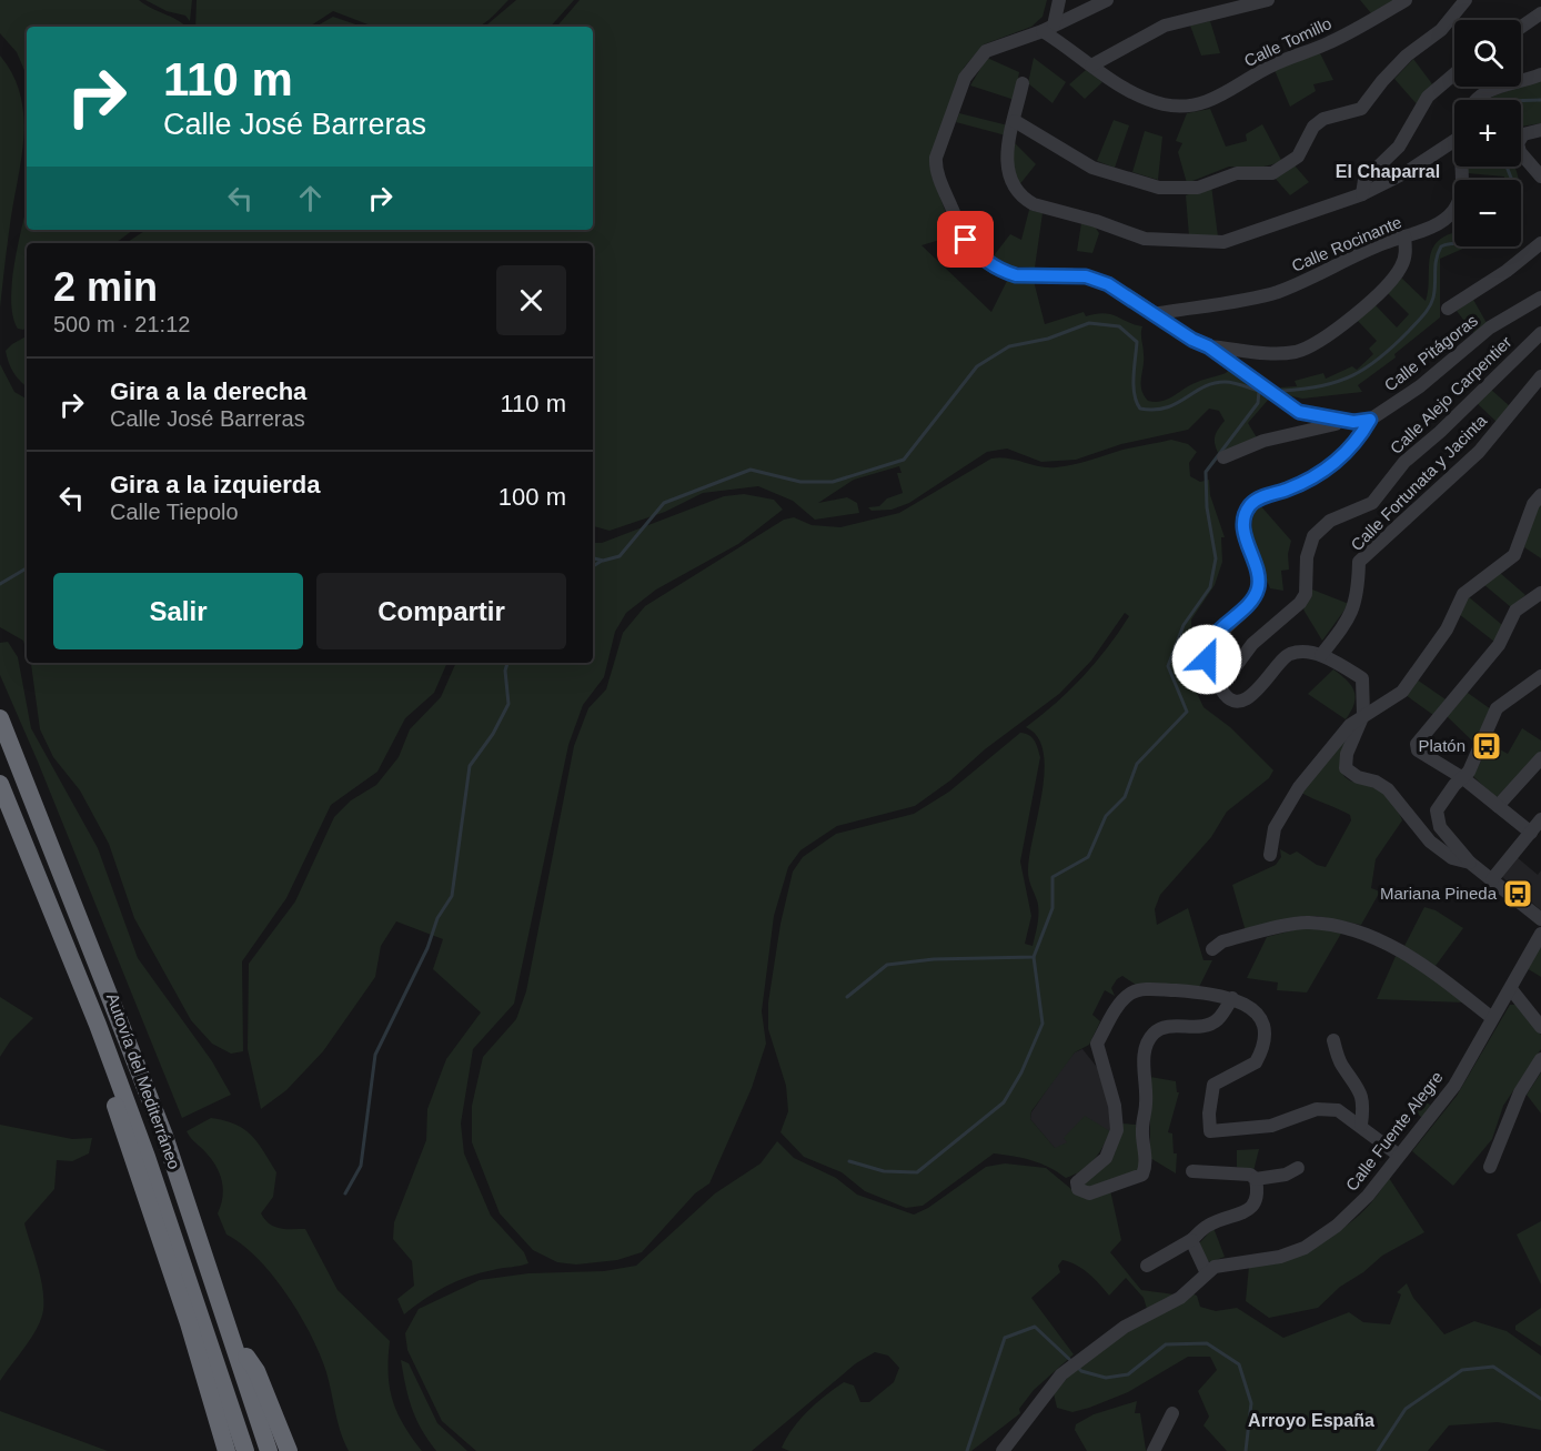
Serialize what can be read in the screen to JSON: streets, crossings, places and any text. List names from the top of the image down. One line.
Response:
{"streets":{"highway":["Autovía del Mediterráneo"],"street":["Calle Tomillo","Calle Rocinante","Calle Pitágoras","Calle Alejo Carpentier","Calle Fortunata y Jacinta","Calle Fuente Alegre"]},"districts":["El Chaparral","Arroyo España"],"places":{"bus stop":["Platón","Mariana Pineda"]},"page":{"map_buttons":["+","−"],"turn":["110 m","Calle José Barreras"],"heading":["2 min","500 m · 21:12"],"list":[{"name":"Gira a la derecha","note":"Calle José Barreras","value":"110 m"},{"name":"Gira a la izquierda","note":"Calle Tiepolo","value":"100 m"}],"buttons":["Salir","Compartir"]}}
